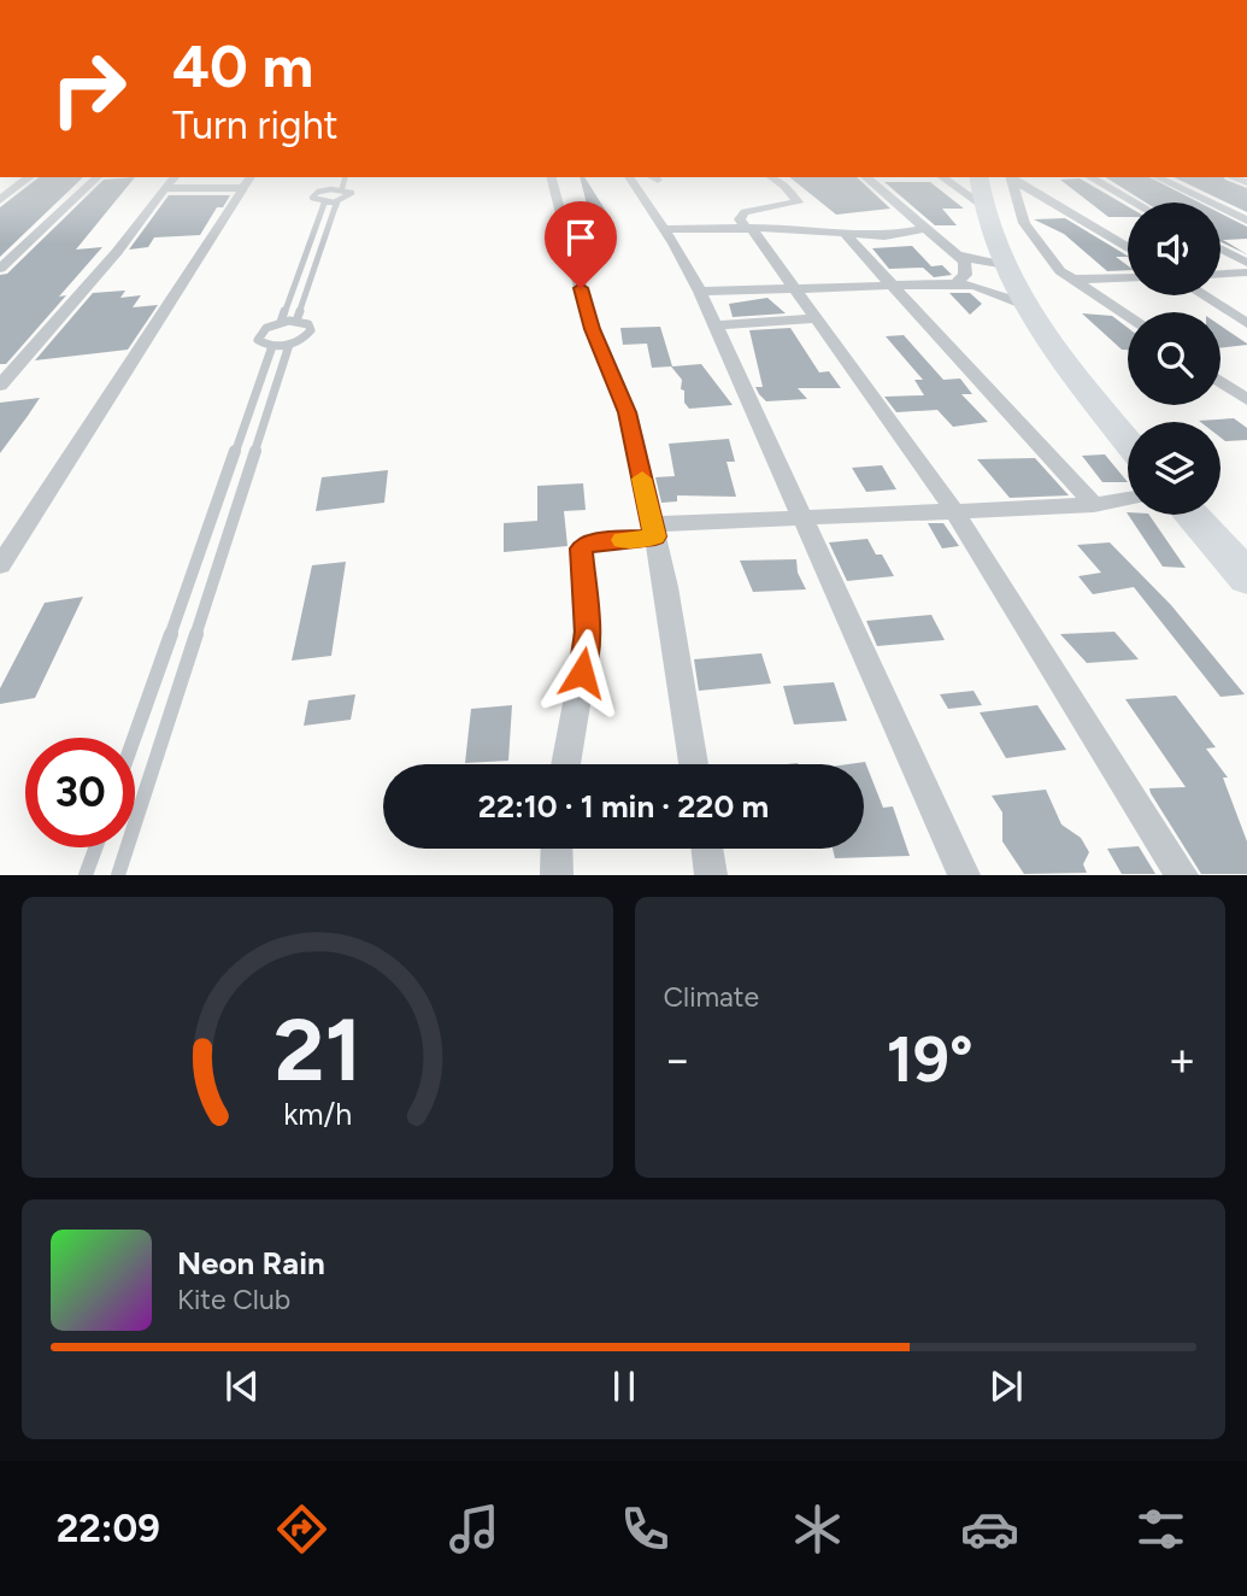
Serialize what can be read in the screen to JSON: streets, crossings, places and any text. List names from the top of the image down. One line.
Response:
{"page":{"turn":["40 m","Turn right"],"limit":"30","trip":"22:10 · 1 min · 220 m","tile":"Climate","heat":["−","19°","+"],"song":["Neon Rain","Kite Club"],"tabs":"22:09","gauge":["21","km/h"]}}
